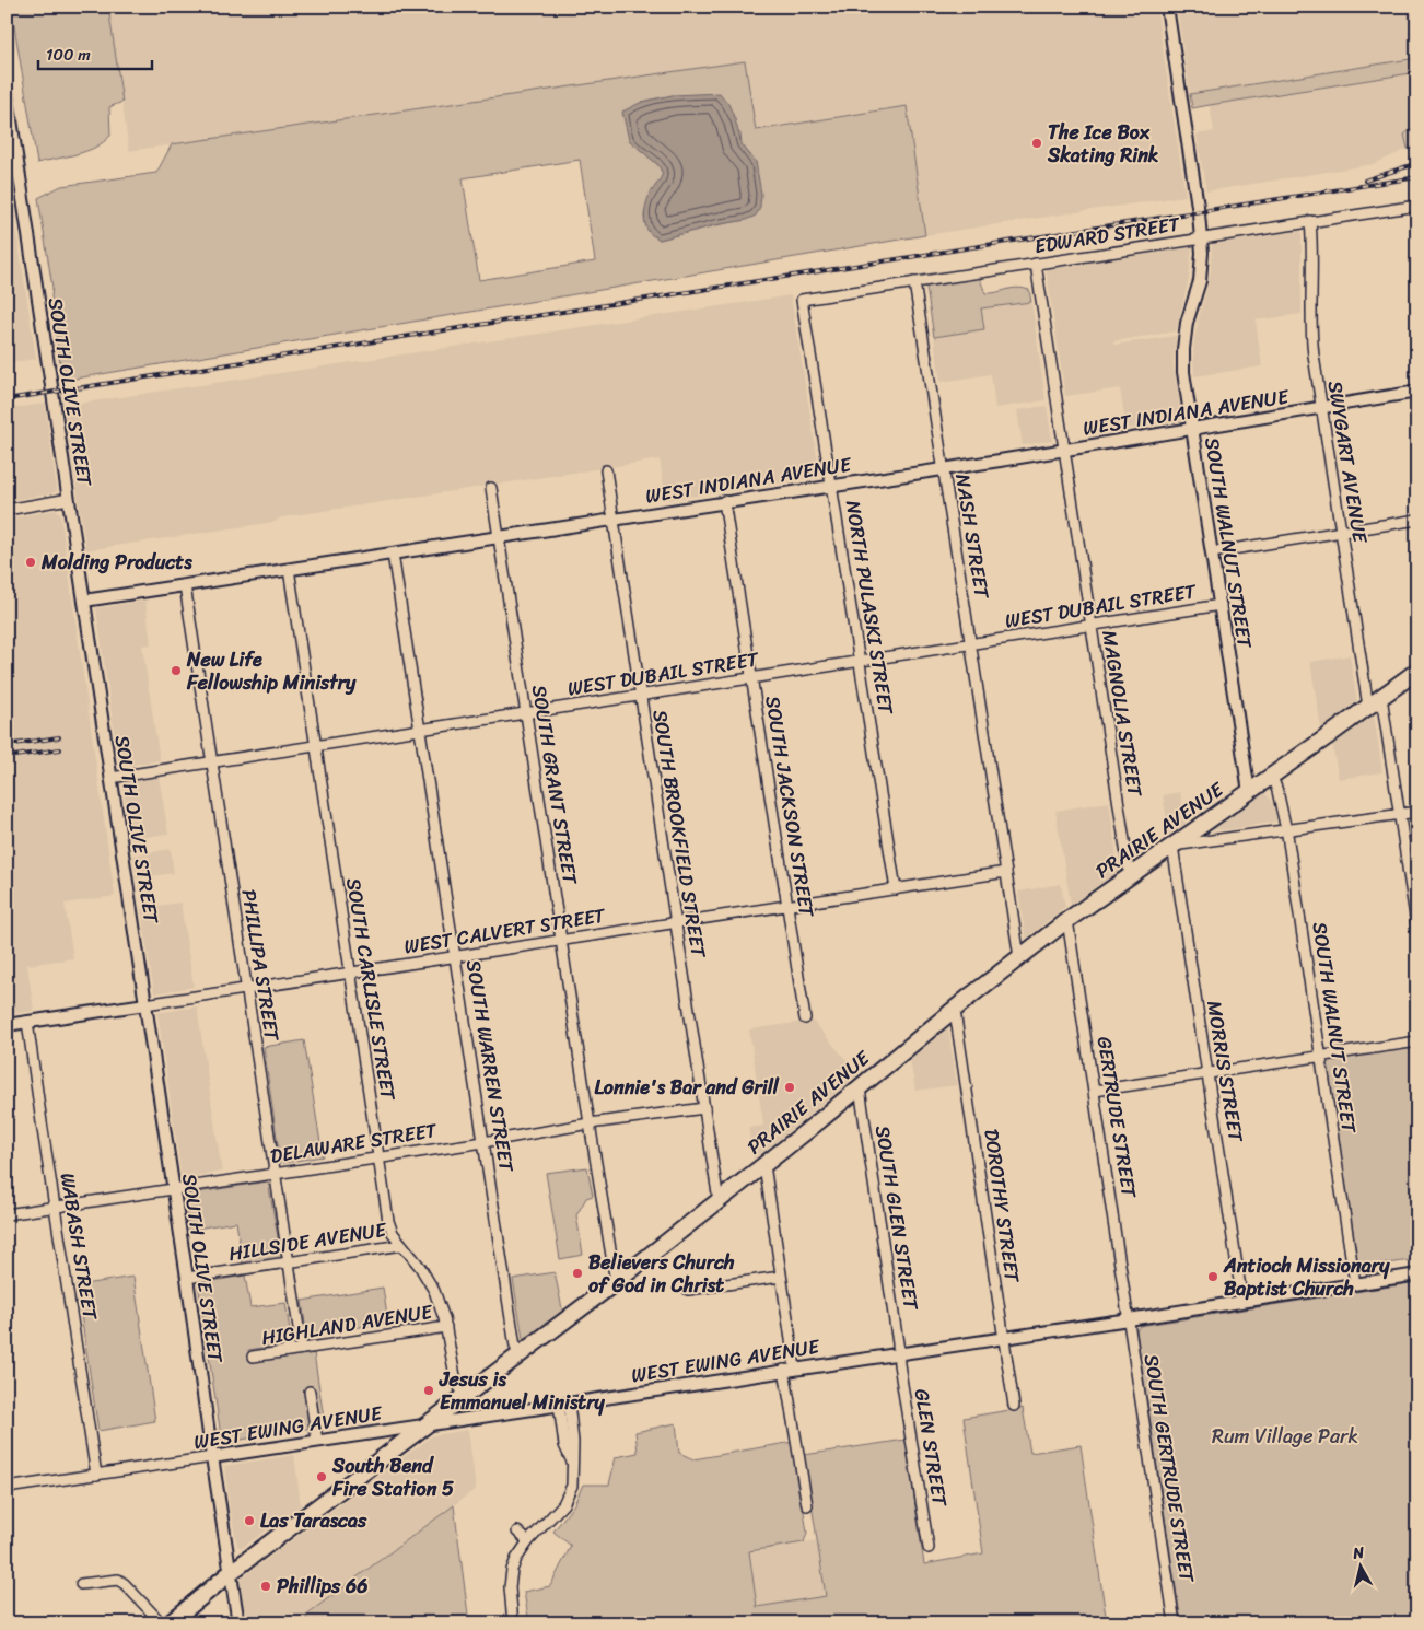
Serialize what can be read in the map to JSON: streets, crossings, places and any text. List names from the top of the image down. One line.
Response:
{"streets":{"main road":["PRAIRIE AVENUE"],"street":["EDWARD STREET","SOUTH OLIVE STREET","WEST INDIANA AVENUE","SWYGART AVENUE","NASH STREET","SOUTH WALNUT STREET","WEST DUBAIL STREET","NORTH PULASKI STREET","MAGNOLIA STREET","SOUTH GRANT STREET","SOUTH JACKSON STREET","SOUTH BROOKFIELD STREET","WEST CALVERT STREET","PHILLIPA STREET","SOUTH CARLISLE STREET","SOUTH WARREN STREET","MORRIS STREET","GERTRUDE STREET","DELAWARE STREET","DOROTHY STREET","SOUTH GLEN STREET","HILLSIDE AVENUE","WABASH STREET","HIGHLAND AVENUE","WEST EWING AVENUE","GLEN STREET","SOUTH GERTRUDE STREET"]},"crossings":[["EDWARD STREET","SWYGART AVENUE"],["EDWARD STREET","NASH STREET"],["EDWARD STREET","SOUTH WALNUT STREET"],["EDWARD STREET","NORTH PULASKI STREET"],["EDWARD STREET","MAGNOLIA STREET"],["SOUTH OLIVE STREET","WEST INDIANA AVENUE"],["SOUTH OLIVE STREET","WEST DUBAIL STREET"],["SOUTH OLIVE STREET","PRAIRIE AVENUE"],["SOUTH OLIVE STREET","WEST CALVERT STREET"],["SOUTH OLIVE STREET","DELAWARE STREET"],["SOUTH OLIVE STREET","HILLSIDE AVENUE"],["SOUTH OLIVE STREET","WEST EWING AVENUE"],["WEST INDIANA AVENUE","SWYGART AVENUE"],["WEST INDIANA AVENUE","NASH STREET"],["WEST INDIANA AVENUE","SOUTH WALNUT STREET"],["WEST INDIANA AVENUE","NORTH PULASKI STREET"],["WEST INDIANA AVENUE","MAGNOLIA STREET"],["WEST INDIANA AVENUE","SOUTH GRANT STREET"],["WEST INDIANA AVENUE","SOUTH JACKSON STREET"],["WEST INDIANA AVENUE","SOUTH BROOKFIELD STREET"],["WEST INDIANA AVENUE","PHILLIPA STREET"],["WEST INDIANA AVENUE","SOUTH CARLISLE STREET"],["WEST INDIANA AVENUE","SOUTH WARREN STREET"],["SWYGART AVENUE","PRAIRIE AVENUE"],["NASH STREET","WEST DUBAIL STREET"],["NASH STREET","PRAIRIE AVENUE"],["NASH STREET","WEST CALVERT STREET"],["SOUTH WALNUT STREET","WEST DUBAIL STREET"],["SOUTH WALNUT STREET","PRAIRIE AVENUE"],["SOUTH WALNUT STREET","WEST EWING AVENUE"],["WEST DUBAIL STREET","NORTH PULASKI STREET"],["WEST DUBAIL STREET","MAGNOLIA STREET"],["WEST DUBAIL STREET","SOUTH GRANT STREET"],["WEST DUBAIL STREET","SOUTH JACKSON STREET"],["WEST DUBAIL STREET","SOUTH BROOKFIELD STREET"],["WEST DUBAIL STREET","PHILLIPA STREET"],["WEST DUBAIL STREET","SOUTH CARLISLE STREET"],["WEST DUBAIL STREET","SOUTH WARREN STREET"],["NORTH PULASKI STREET","WEST CALVERT STREET"],["MAGNOLIA STREET","PRAIRIE AVENUE"],["SOUTH GRANT STREET","PRAIRIE AVENUE"],["SOUTH GRANT STREET","WEST CALVERT STREET"],["SOUTH GRANT STREET","DELAWARE STREET"],["SOUTH JACKSON STREET","WEST CALVERT STREET"],["PRAIRIE AVENUE","SOUTH BROOKFIELD STREET"],["PRAIRIE AVENUE","SOUTH CARLISLE STREET"],["PRAIRIE AVENUE","SOUTH WARREN STREET"],["PRAIRIE AVENUE","MORRIS STREET"],["PRAIRIE AVENUE","GERTRUDE STREET"],["PRAIRIE AVENUE","DOROTHY STREET"],["PRAIRIE AVENUE","SOUTH GLEN STREET"],["PRAIRIE AVENUE","WEST EWING AVENUE"],["SOUTH BROOKFIELD STREET","WEST CALVERT STREET"],["SOUTH BROOKFIELD STREET","DELAWARE STREET"],["WEST CALVERT STREET","PHILLIPA STREET"],["WEST CALVERT STREET","SOUTH CARLISLE STREET"],["WEST CALVERT STREET","SOUTH WARREN STREET"],["WEST CALVERT STREET","WABASH STREET"],["PHILLIPA STREET","DELAWARE STREET"],["PHILLIPA STREET","HILLSIDE AVENUE"],["PHILLIPA STREET","HIGHLAND AVENUE"],["SOUTH CARLISLE STREET","DELAWARE STREET"],["SOUTH CARLISLE STREET","HILLSIDE AVENUE"],["SOUTH CARLISLE STREET","HIGHLAND AVENUE"],["SOUTH WARREN STREET","DELAWARE STREET"],["MORRIS STREET","WEST EWING AVENUE"],["GERTRUDE STREET","WEST EWING AVENUE"],["GERTRUDE STREET","SOUTH GERTRUDE STREET"],["DELAWARE STREET","WABASH STREET"],["DOROTHY STREET","WEST EWING AVENUE"],["SOUTH GLEN STREET","WEST EWING AVENUE"],["SOUTH GLEN STREET","GLEN STREET"],["WABASH STREET","WEST EWING AVENUE"],["WEST EWING AVENUE","GLEN STREET"],["WEST EWING AVENUE","SOUTH GERTRUDE STREET"]],"parks":["Rum Village Park"],"places":["The Ice Box Skating Rink","Molding Products","New Life Fellowship Ministry","Lonnie's Bar and Grill","Believers Church of God in Christ","Antioch Missionary Baptist Church","Jesus is Emmanuel Ministry","South Bend Fire Station 5","Las Tarascas","Phillips 66"],"scale_bar":"100 m","north":"top"}
